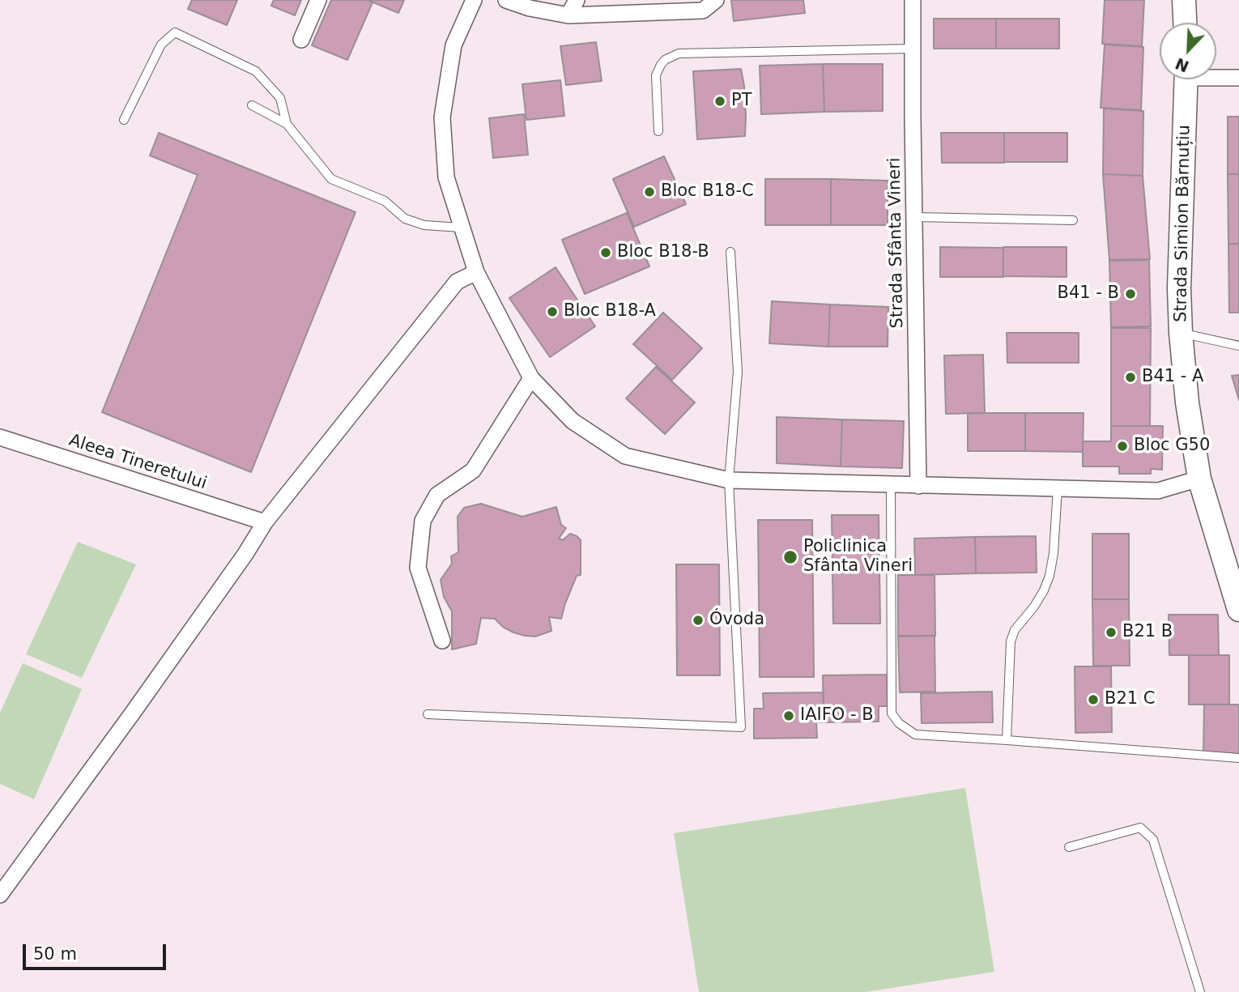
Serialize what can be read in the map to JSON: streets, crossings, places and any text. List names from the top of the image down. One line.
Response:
{"streets":{"street":["Strada Simion Bărnuțiu","Strada Sfânta Vineri","Aleea Tineretului"]},"places":["PT","Bloc B18-C","Bloc B18-B","B41 - B","Bloc B18-A","B41 - A","Bloc G50","Policlinica Sfânta Vineri","Óvoda","B21 B","B21 C","IAIFO - B"],"scale_bar":"50 m","north":"bottom left"}
